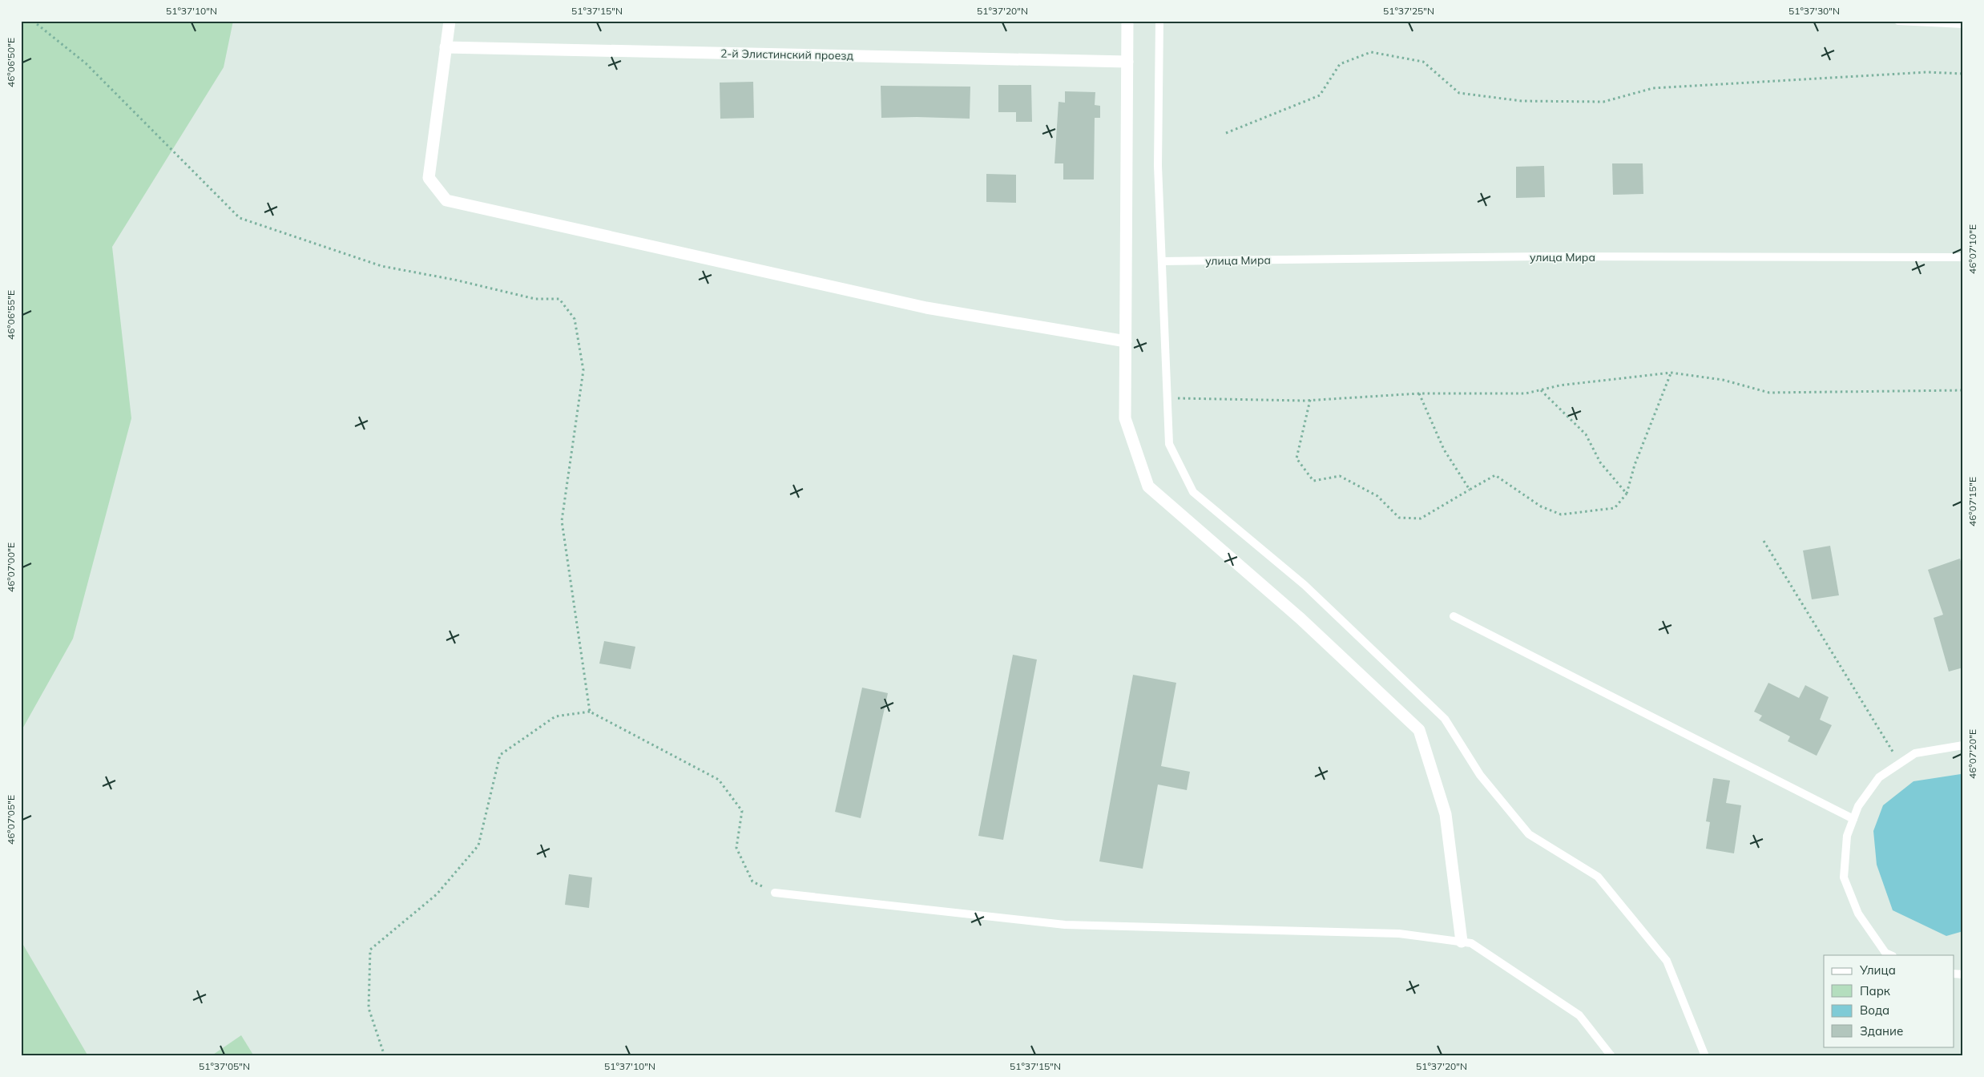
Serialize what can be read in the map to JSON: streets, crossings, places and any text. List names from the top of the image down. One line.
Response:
{"streets":{"street":["2-й Элистинский проезд"],"lane":["улица Мира"]},"legend":["Улица","Парк","Вода","Здание"],"coordinates":["51°37'10\"N","51°37'15\"N","51°37'20\"N","51°37'25\"N","51°37'30\"N","46°06'50\"E","46°07'10\"E","46°06'55\"E","46°07'15\"E","46°07'00\"E","46°07'20\"E","46°07'05\"E","51°37'05\"N"]}
